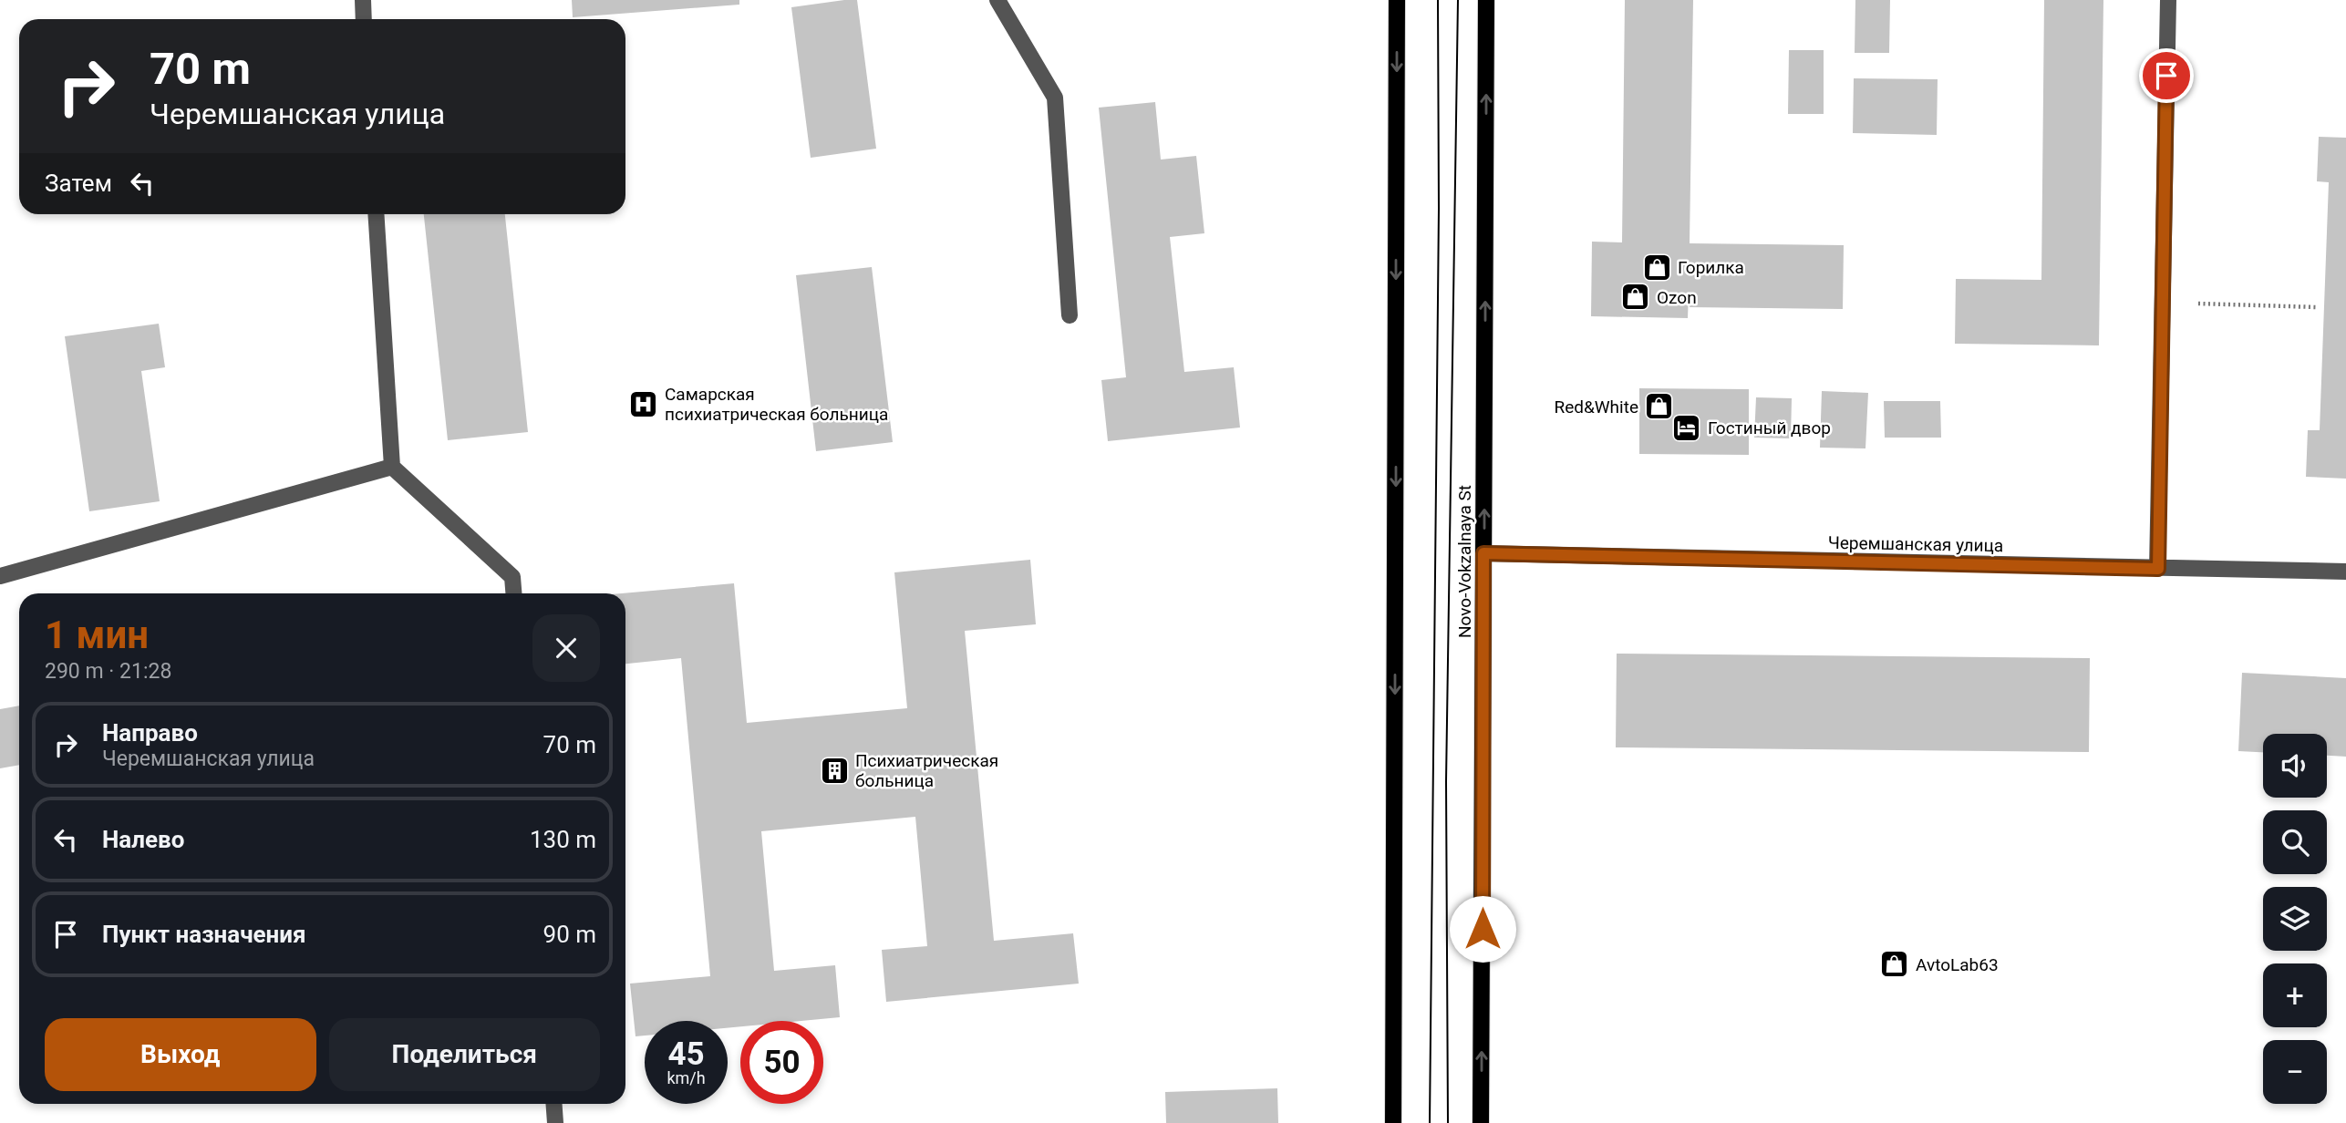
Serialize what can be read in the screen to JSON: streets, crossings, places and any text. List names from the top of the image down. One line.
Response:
{"streets":{"main road":["Novo-Vokzalnaya St"],"street":["Черемшанская улица"]},"crossings":[["Черемшанская улица","Novo-Vokzalnaya St"]],"places":{"shop":["Горилка","Ozon","Red&White","AvtoLab63"],"hospital":["Самарская психиатрическая больница"],"hotel":["Гостиный двор"],"building":["Психиатрическая больница"]},"page":{"turn":["70 m","Черемшанская улица"],"then":"Затем","heading":["1 мин","290 m · 21:28"],"list":[{"name":"Направо","note":"Черемшанская улица","value":"70 m"},{"name":"Налево","value":"130 m"},{"name":"Пункт назначения","value":"90 m"}],"map_buttons":["+","−"],"buttons":["Выход","Поделиться"],"speed":"45 km/h","limit":"50"}}
